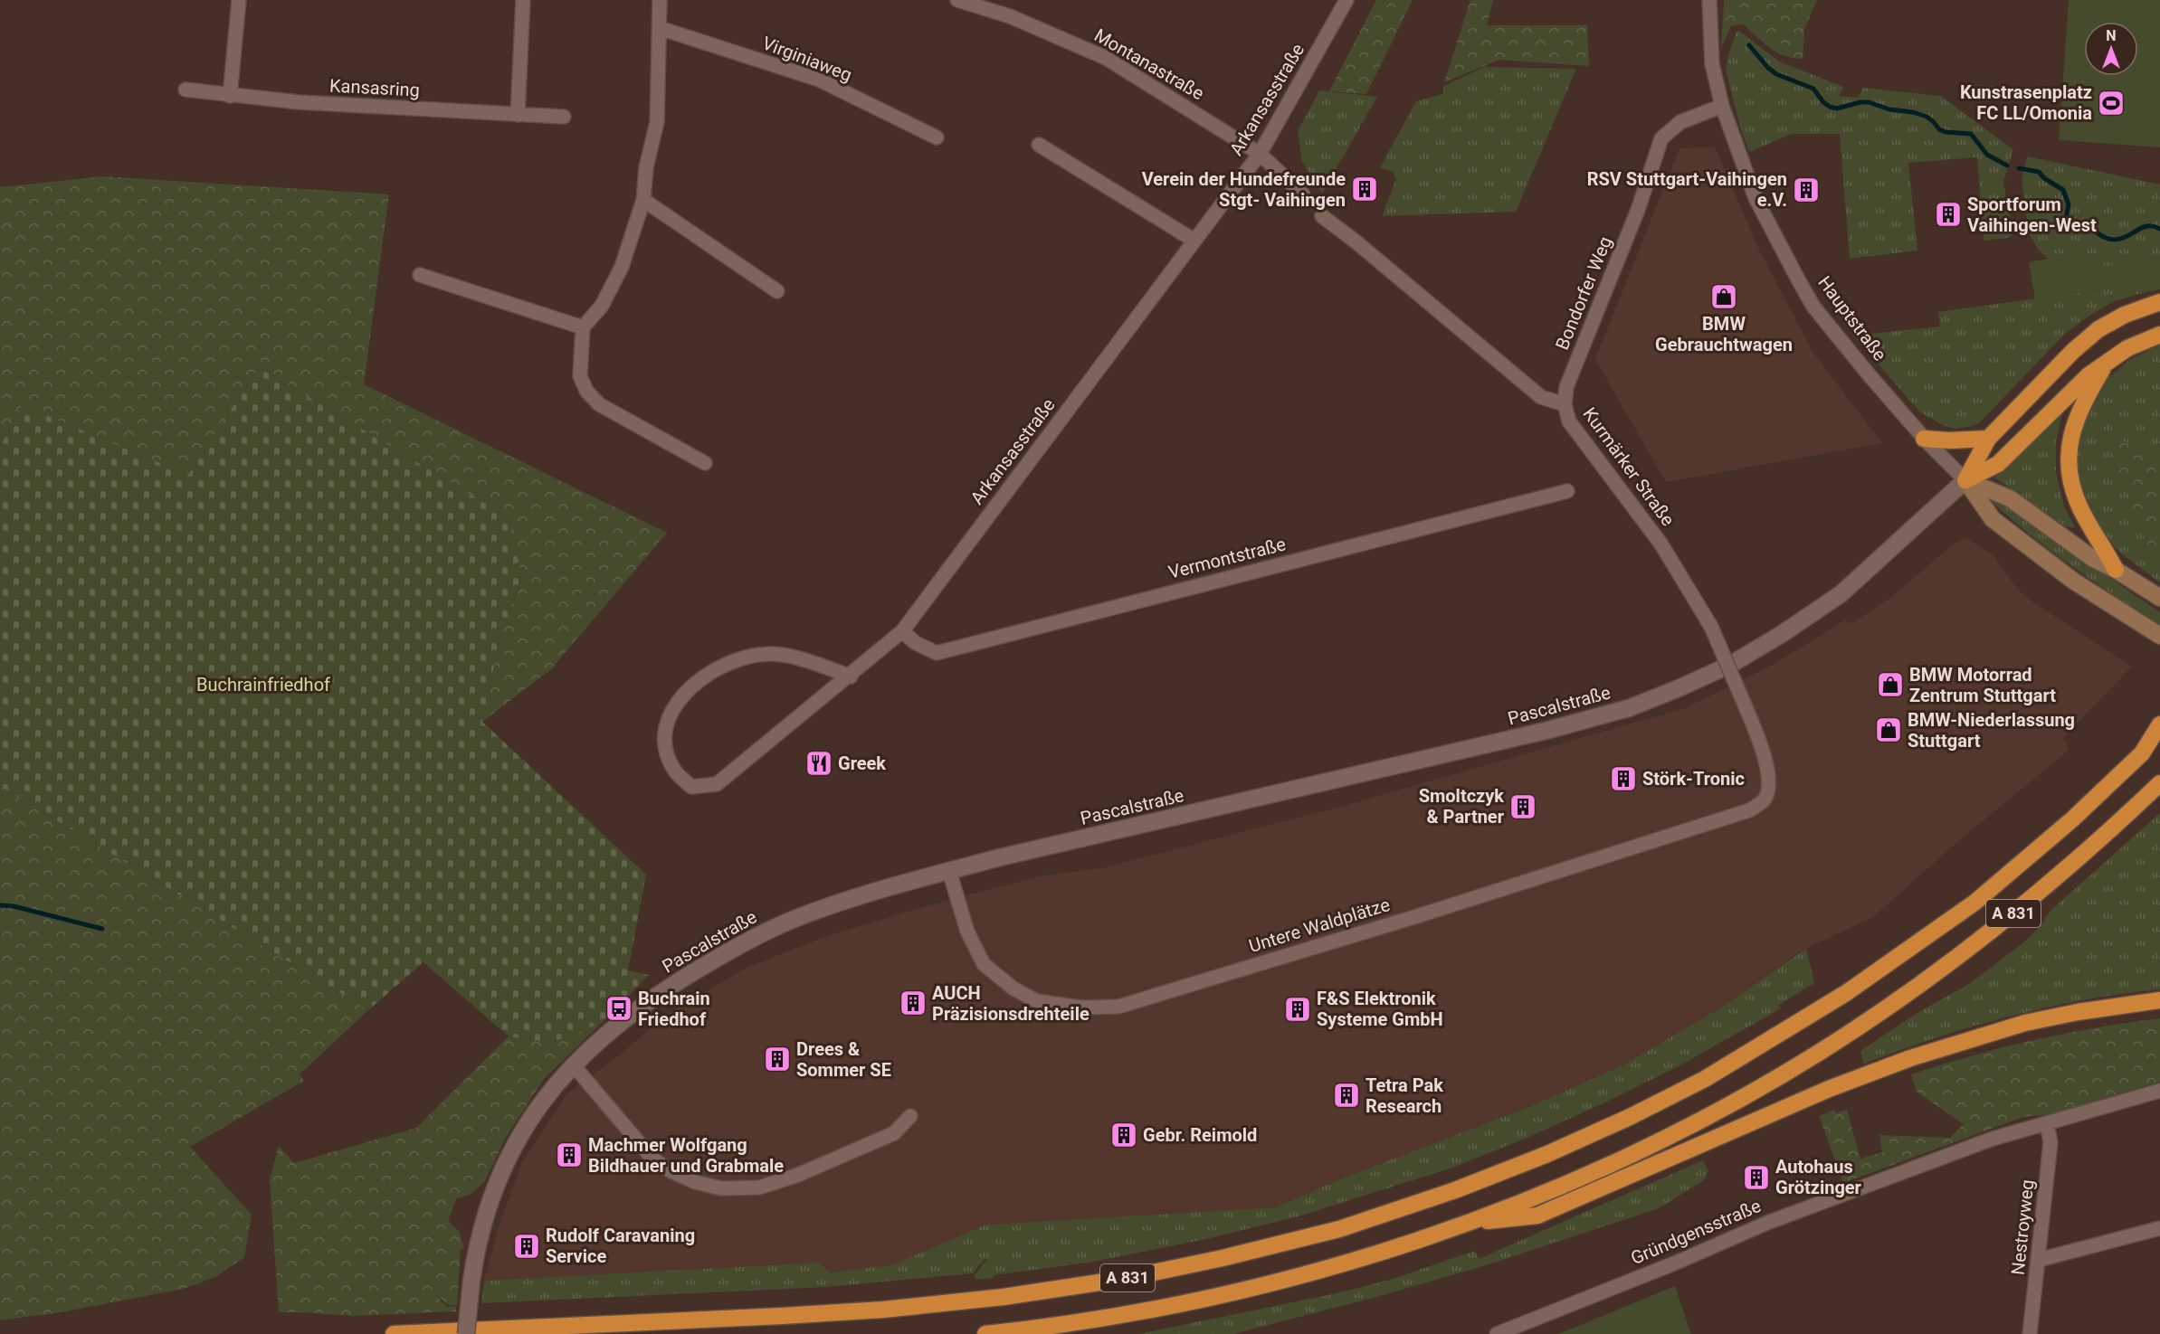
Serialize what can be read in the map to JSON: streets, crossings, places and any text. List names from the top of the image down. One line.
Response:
{"streets":{"highway":["A 831"],"main road":["Hauptstraße"],"street":["Virginiaweg","Montanastraße","Kansasring","Arkansasstraße","Bondorfer Weg","Kurmärker Straße","Vermontstraße","Pascalstraße","Untere Waldplätze","Nestroyweg","Gründgensstraße"]},"crossings":[["Montanastraße","Arkansasstraße"],["Arkansasstraße","Vermontstraße"],["Bondorfer Weg","Hauptstraße"],["Bondorfer Weg","Kurmärker Straße"],["Hauptstraße","Pascalstraße"],["Kurmärker Straße","Untere Waldplätze"],["Pascalstraße","Untere Waldplätze"],["Nestroyweg","Gründgensstraße"]],"parks":["Buchrainfriedhof"],"places":{"sports":["Kunstrasenplatz FC LL/Omonia"],"building":["Verein der Hundefreunde Stgt- Vaihingen","RSV Stuttgart-Vaihingen e.V.","Sportforum Vaihingen-West","Störk-Tronic","Smoltczyk & Partner","AUCH Präzisionsdrehteile","F&S Elektronik Systeme GmbH","Drees & Sommer SE","Tetra Pak Research","Gebr. Reimold","Machmer Wolfgang Bildhauer und Grabmale","Autohaus Grötzinger","Rudolf Caravaning Service"],"shop":["BMW Gebrauchtwagen","BMW Motorrad Zentrum Stuttgart","BMW-Niederlassung Stuttgart"],"restaurant":["Greek"],"bus stop":["Buchrain Friedhof"]},"north":"top"}
